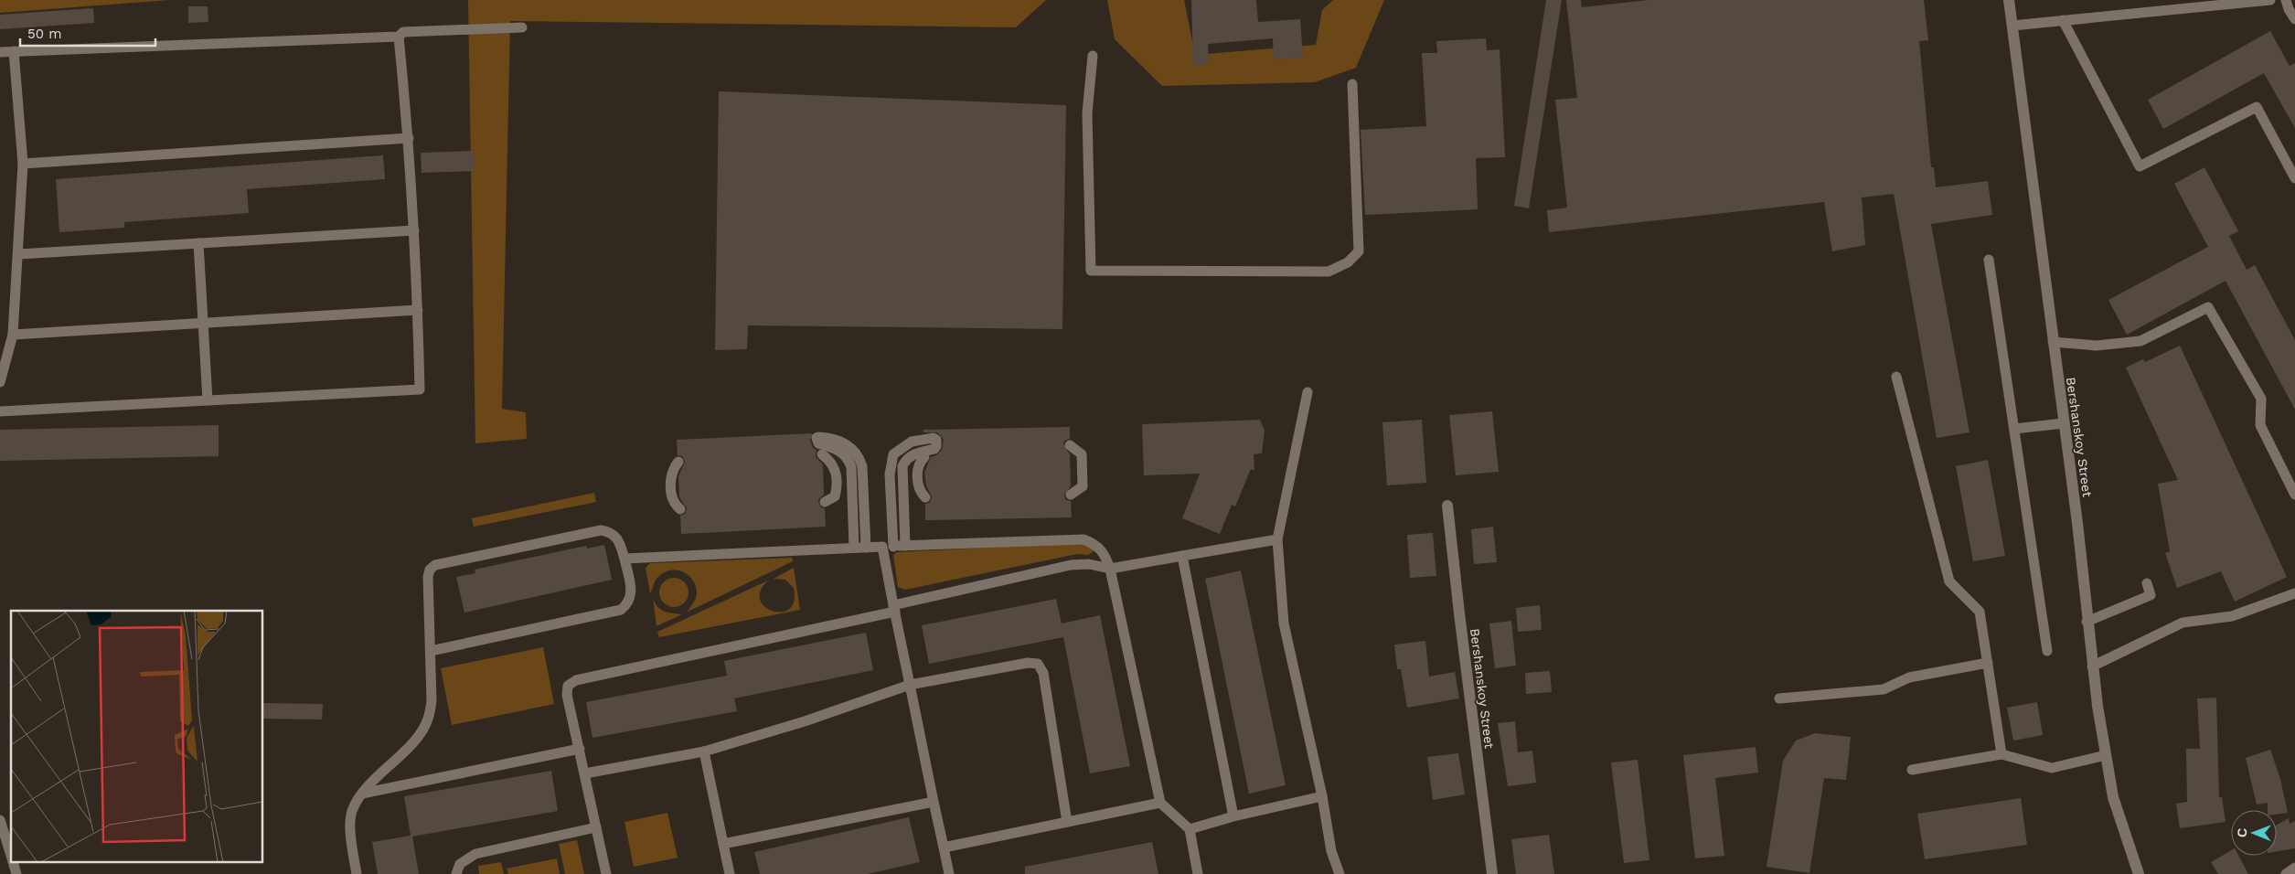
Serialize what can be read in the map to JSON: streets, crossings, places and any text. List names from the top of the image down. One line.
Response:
{"streets":{"street":["Bershanskoy Street"]},"scale_bar":"50 m","north":"left"}
